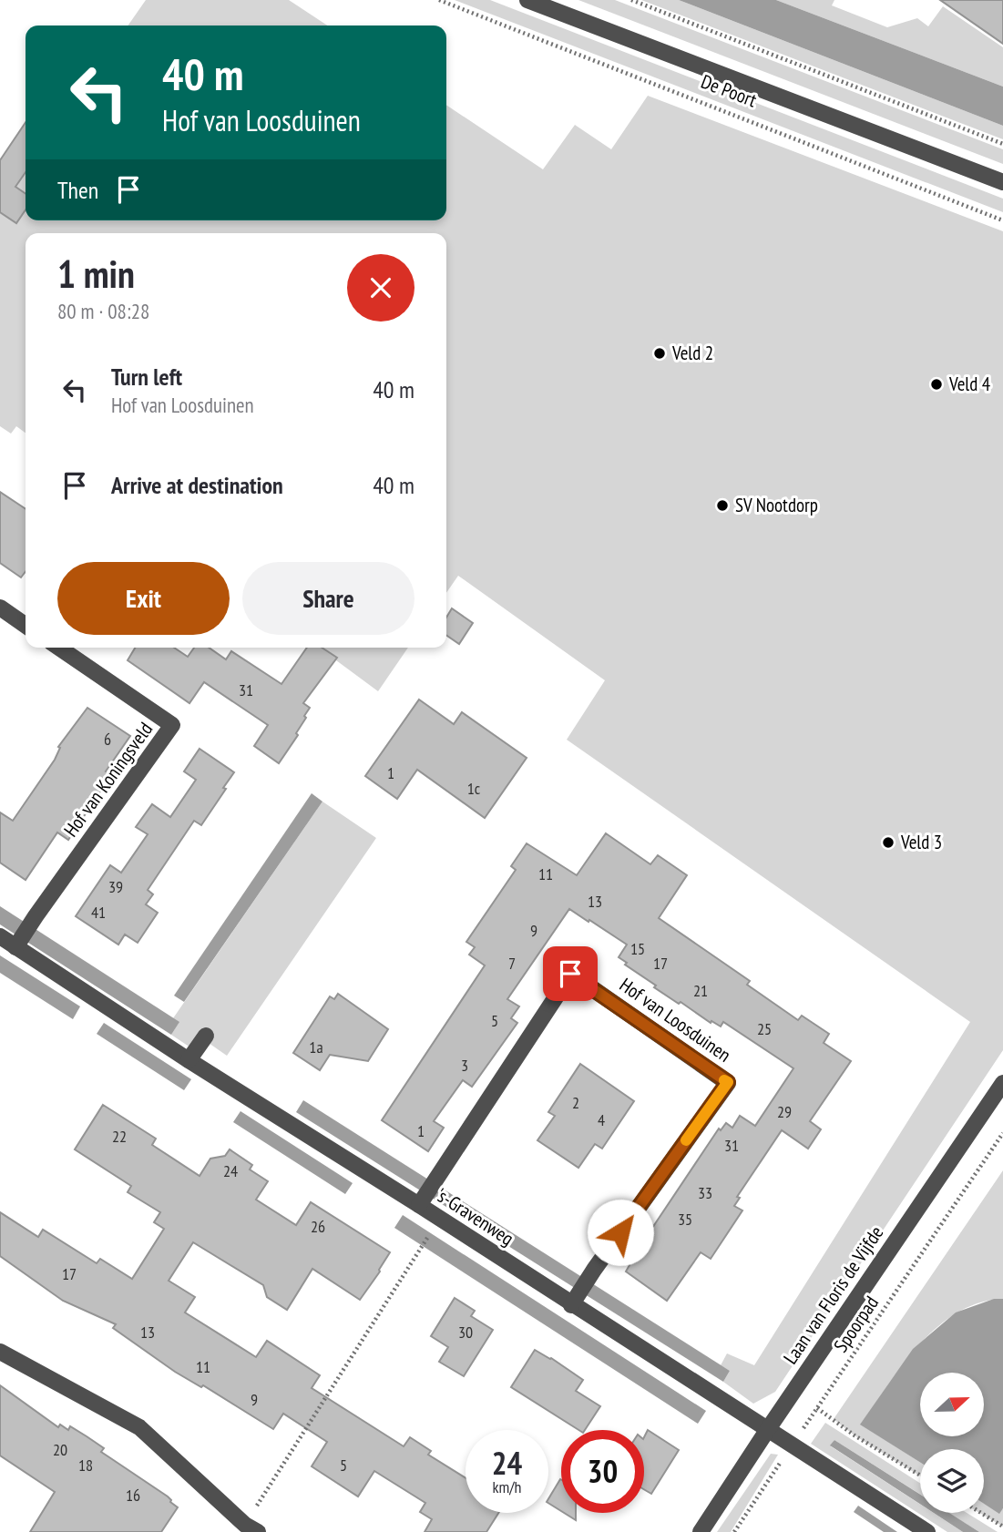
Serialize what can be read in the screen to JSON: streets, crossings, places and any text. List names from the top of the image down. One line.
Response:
{"streets":{"street":["De Poort","Hof van Koningsveld","Hof van Loosduinen","'s-Gravenweg","Laan van Floris de Vijfde"],"path":["Spoorpad"]},"crossings":[["Hof van Koningsveld","'s-Gravenweg"],["Hof van Loosduinen","'s-Gravenweg"],["'s-Gravenweg","Laan van Floris de Vijfde"],["'s-Gravenweg","Spoorpad"]],"places":["Veld 2","Veld 4","SV Nootdorp","Veld 3"],"house_numbers":["31","6","1","1c","11","39","13","41","9","15","7","17","21","5","25","1a","3","2","29","4","1","22","31","24","33","35","26","17","13","30","11","9","20","18","5","16"],"north":"right","page":{"turn":["40 m","Hof van Loosduinen"],"then":"Then","heading":["1 min","80 m · 08:28"],"list":[{"name":"Turn left","note":"Hof van Loosduinen","value":"40 m"},{"name":"Arrive at destination","value":"40 m"}],"buttons":["Exit","Share"],"speed":"24 km/h","limit":"30"}}
